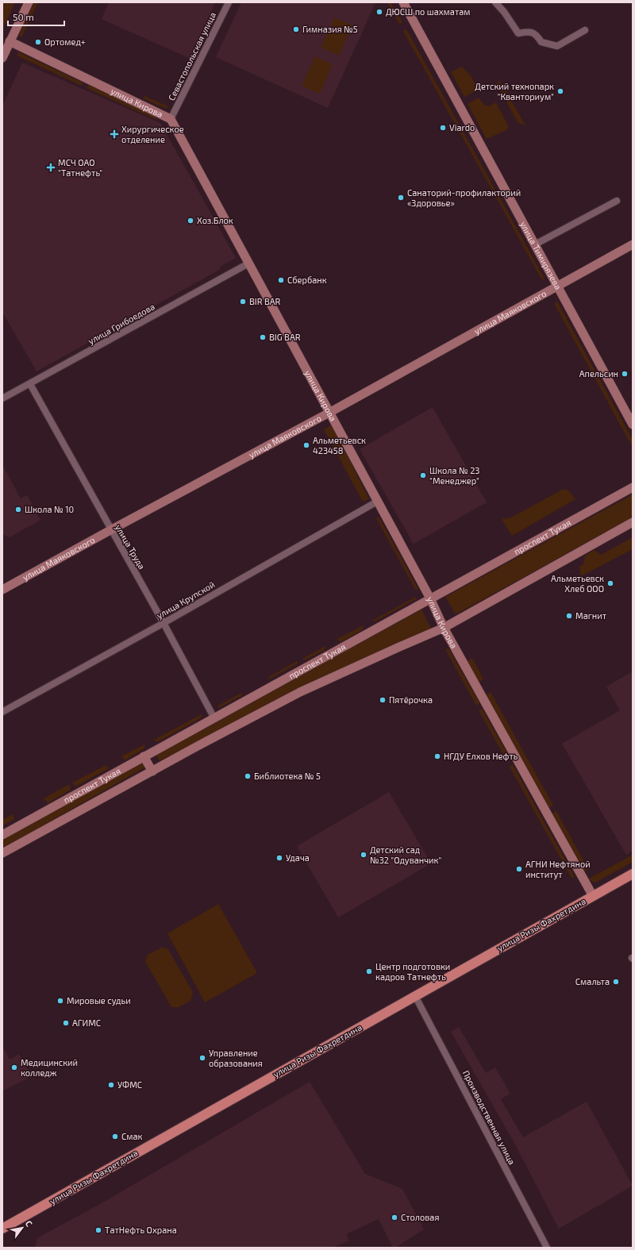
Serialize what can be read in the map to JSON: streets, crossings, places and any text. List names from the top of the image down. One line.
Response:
{"streets":{"main road":["улица Ризы Фахретдина"],"street":["Севастопольская улица","улица Кирова","улица Тимирязева","улица Маяковского","улица Грибоедова","проспект Тукая","улица Труда","улица Крупской","Производственная улица"]},"crossings":[["Севастопольская улица","улица Кирова"],["улица Кирова","улица Маяковского"],["улица Кирова","улица Грибоедова"],["улица Кирова","проспект Тукая"],["улица Кирова","улица Крупской"],["улица Кирова","улица Ризы Фахретдина"],["улица Тимирязева","улица Маяковского"],["улица Маяковского","улица Труда"],["улица Грибоедова","улица Труда"],["проспект Тукая","улица Труда"],["улица Труда","улица Крупской"],["улица Ризы Фахретдина","Производственная улица"]],"places":{"other":["ДЮСШ по шахматам","Гимназия №5","Ортомед+","Детский технопарк \"Кванториум\"","Viardo","Санаторий-профилакторий «Здоровье»","Хоз.Блок","Сбербанк","BIR BAR","BIG BAR","Апельсин","Альметьевск 423458","Школа № 23 \"Менеджер\"","Школа № 10","Альметьевск Хлеб ООО","Магнит","Пятёрочка","НГДУ Елхов Нефть","Библиотека № 5","Детский сад №32 \"Одуванчик\"","Удача","АГНИ Нефтяной институт","Центр подготовки кадров Татнефть","Смальта","Мировые судьи","АГИМС","Управление образования","Медицинский колледж","УФМС","Смак","Столовая","ТатНефть Охрана"],"health":["Хирургическое отделение","МСЧ ОАО \"Татнефть\""]},"scale_bar":"50 m","north":"top right"}
